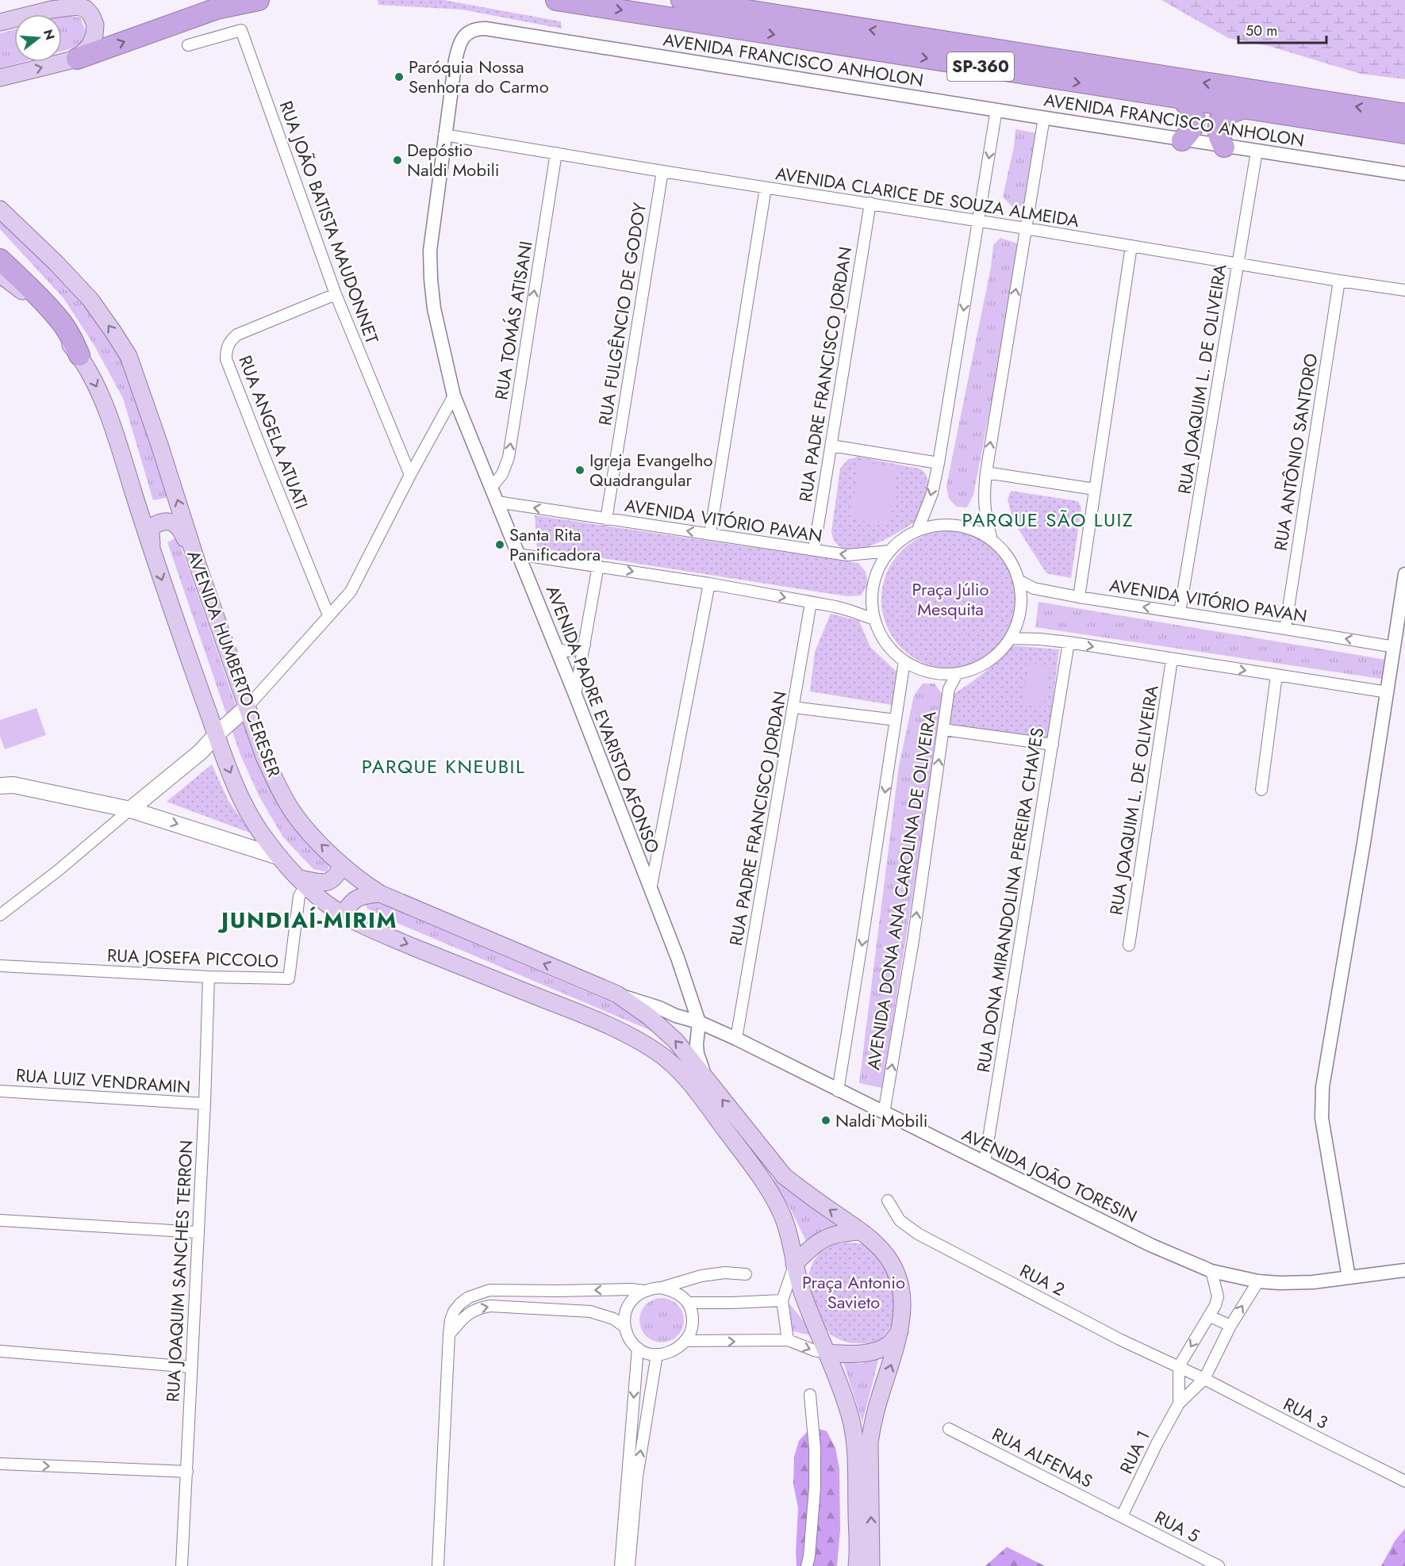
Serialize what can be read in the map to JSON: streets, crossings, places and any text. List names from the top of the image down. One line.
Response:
{"streets":{"highway":["SP-360"],"main road":["AVENIDA HUMBERTO CERESER"],"street":["AVENIDA FRANCISCO ANHOLON","AVENIDA CLARICE DE SOUZA ALMEIDA","RUA JOÃO BATISTA MAUDONNET","RUA FULGÊNCIO DE GODOY","RUA TOMÁS ATISANI","RUA PADRE FRANCISCO JORDAN","RUA JOAQUIM L. DE OLIVEIRA","RUA ANGELA ATUATI","RUA ANTÔNIO SANTORO","AVENIDA VITÓRIO PAVAN","AVENIDA PADRE EVARISTO AFONSO","AVENIDA DONA ANA CAROLINA DE OLIVEIRA","RUA DONA MIRANDOLINA PEREIRA CHAVES","RUA JOSEFA PICCOLO","RUA LUIZ VENDRAMIN","AVENIDA JOÃO TORESIN","RUA JOAQUIM SANCHES TERRON","RUA 2","RUA 3","RUA 1","RUA ALFENAS","RUA 5"]},"crossings":[["AVENIDA FRANCISCO ANHOLON","RUA JOAQUIM L. DE OLIVEIRA"],["AVENIDA FRANCISCO ANHOLON","AVENIDA PADRE EVARISTO AFONSO"],["AVENIDA CLARICE DE SOUZA ALMEIDA","RUA FULGÊNCIO DE GODOY"],["AVENIDA CLARICE DE SOUZA ALMEIDA","RUA TOMÁS ATISANI"],["AVENIDA CLARICE DE SOUZA ALMEIDA","RUA PADRE FRANCISCO JORDAN"],["AVENIDA CLARICE DE SOUZA ALMEIDA","RUA JOAQUIM L. DE OLIVEIRA"],["AVENIDA CLARICE DE SOUZA ALMEIDA","RUA ANTÔNIO SANTORO"],["AVENIDA CLARICE DE SOUZA ALMEIDA","AVENIDA PADRE EVARISTO AFONSO"],["RUA JOÃO BATISTA MAUDONNET","RUA ANGELA ATUATI"],["RUA FULGÊNCIO DE GODOY","AVENIDA VITÓRIO PAVAN"],["RUA TOMÁS ATISANI","AVENIDA PADRE EVARISTO AFONSO"],["RUA PADRE FRANCISCO JORDAN","AVENIDA VITÓRIO PAVAN"],["RUA PADRE FRANCISCO JORDAN","AVENIDA JOÃO TORESIN"],["RUA JOAQUIM L. DE OLIVEIRA","AVENIDA VITÓRIO PAVAN"],["RUA ANTÔNIO SANTORO","AVENIDA VITÓRIO PAVAN"],["AVENIDA VITÓRIO PAVAN","AVENIDA PADRE EVARISTO AFONSO"],["AVENIDA VITÓRIO PAVAN","AVENIDA DONA ANA CAROLINA DE OLIVEIRA"],["AVENIDA HUMBERTO CERESER","AVENIDA JOÃO TORESIN"],["AVENIDA PADRE EVARISTO AFONSO","AVENIDA JOÃO TORESIN"],["AVENIDA DONA ANA CAROLINA DE OLIVEIRA","AVENIDA JOÃO TORESIN"],["RUA DONA MIRANDOLINA PEREIRA CHAVES","AVENIDA JOÃO TORESIN"],["RUA JOSEFA PICCOLO","RUA JOAQUIM SANCHES TERRON"],["RUA LUIZ VENDRAMIN","RUA JOAQUIM SANCHES TERRON"],["RUA 2","RUA 3"],["RUA 2","RUA 1"],["RUA 3","RUA 1"],["RUA 1","RUA ALFENAS"],["RUA 1","RUA 5"],["RUA ALFENAS","RUA 5"]],"one_way":["RUA TOMÁS ATISANI"],"districts":["PARQUE SÃO LUIZ","PARQUE KNEUBIL","JUNDIAÍ-MIRIM"],"parks":["Praça Júlio Mesquita","Praça Antonio Savieto"],"places":["Paróquia Nossa Senhora do Carmo","Depóstio Naldi Mobili","Igreja Evangelho Quadrangular","Santa Rita Panificadora","Naldi Mobili"],"scale_bar":"50 m","north":"right"}
